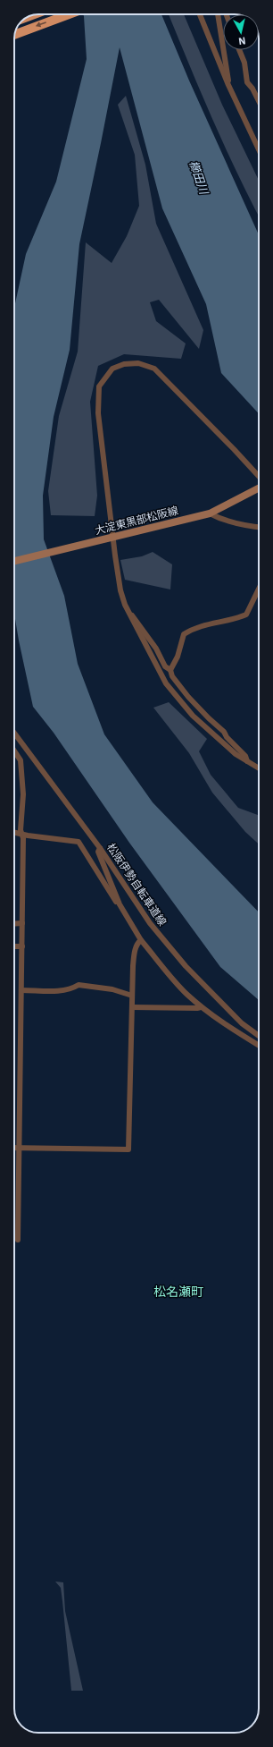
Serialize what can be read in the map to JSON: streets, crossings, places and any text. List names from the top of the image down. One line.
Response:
{"streets":{"main road":["大淀東黒部松阪線"],"street":["松阪伊勢自転車道線"]},"districts":["松名瀬町"],"water":["櫛田川"],"north":"bottom"}
